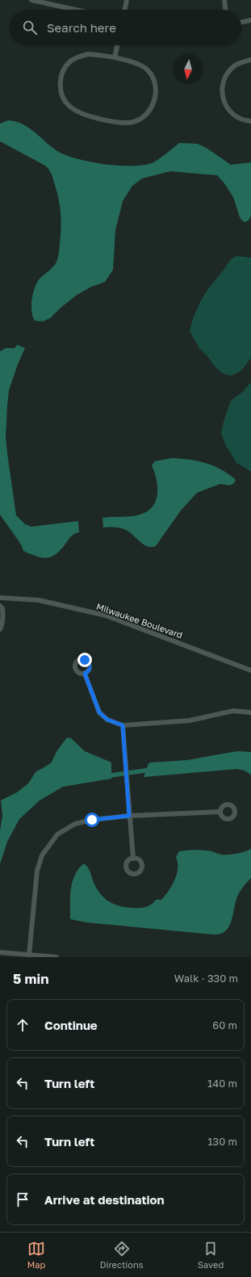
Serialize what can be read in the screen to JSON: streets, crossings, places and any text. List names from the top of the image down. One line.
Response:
{"streets":{"street":["Milwaukee Boulevard"]},"north":"bottom","page":{"search":"Search here","heading":["5 min","Walk · 330 m"],"list":[["Continue","60 m"],["Turn left","140 m"],["Turn left","130 m"],"Arrive at destination"],"nav":["Map","Directions","Saved"]}}
